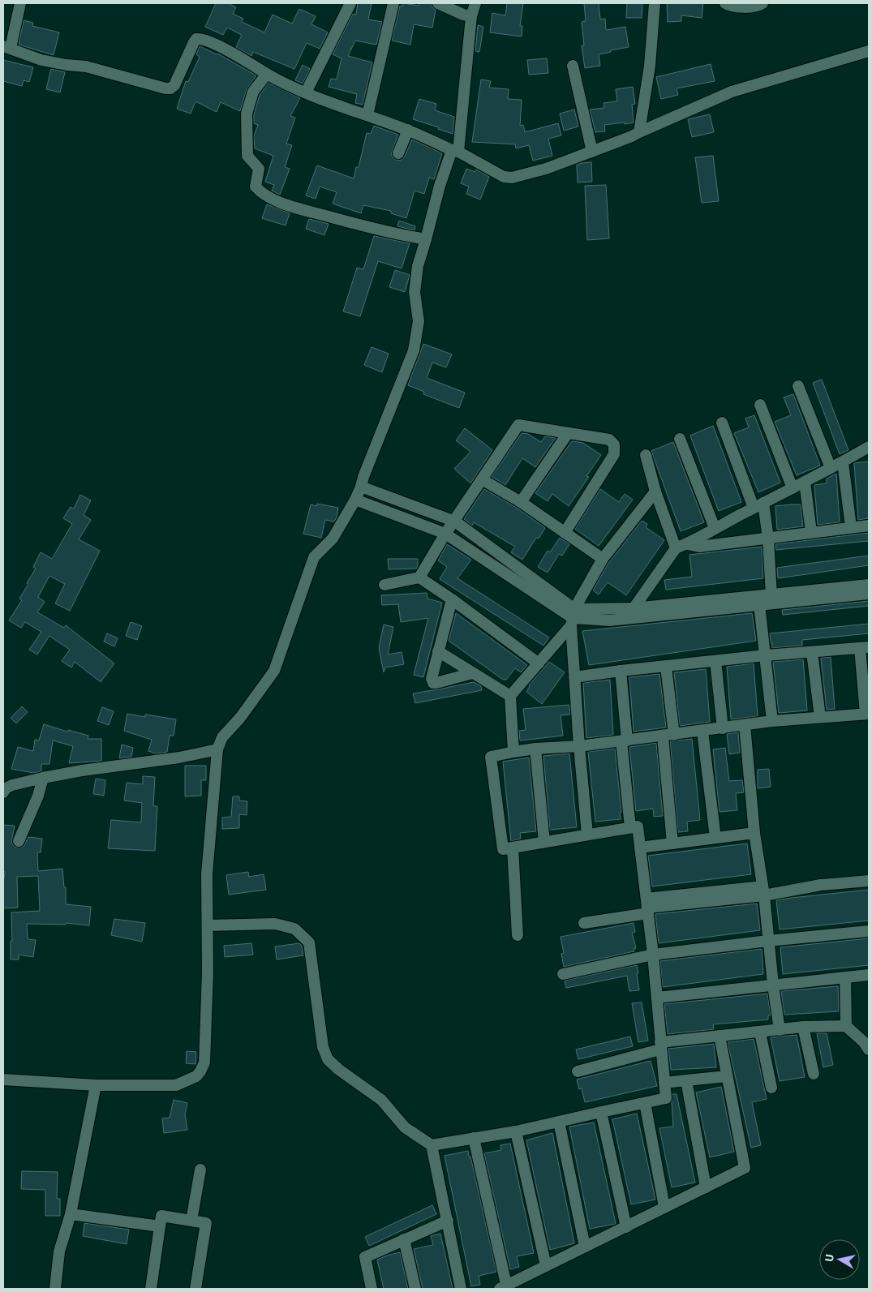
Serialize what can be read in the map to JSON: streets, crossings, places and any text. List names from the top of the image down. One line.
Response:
{"north":"left"}
